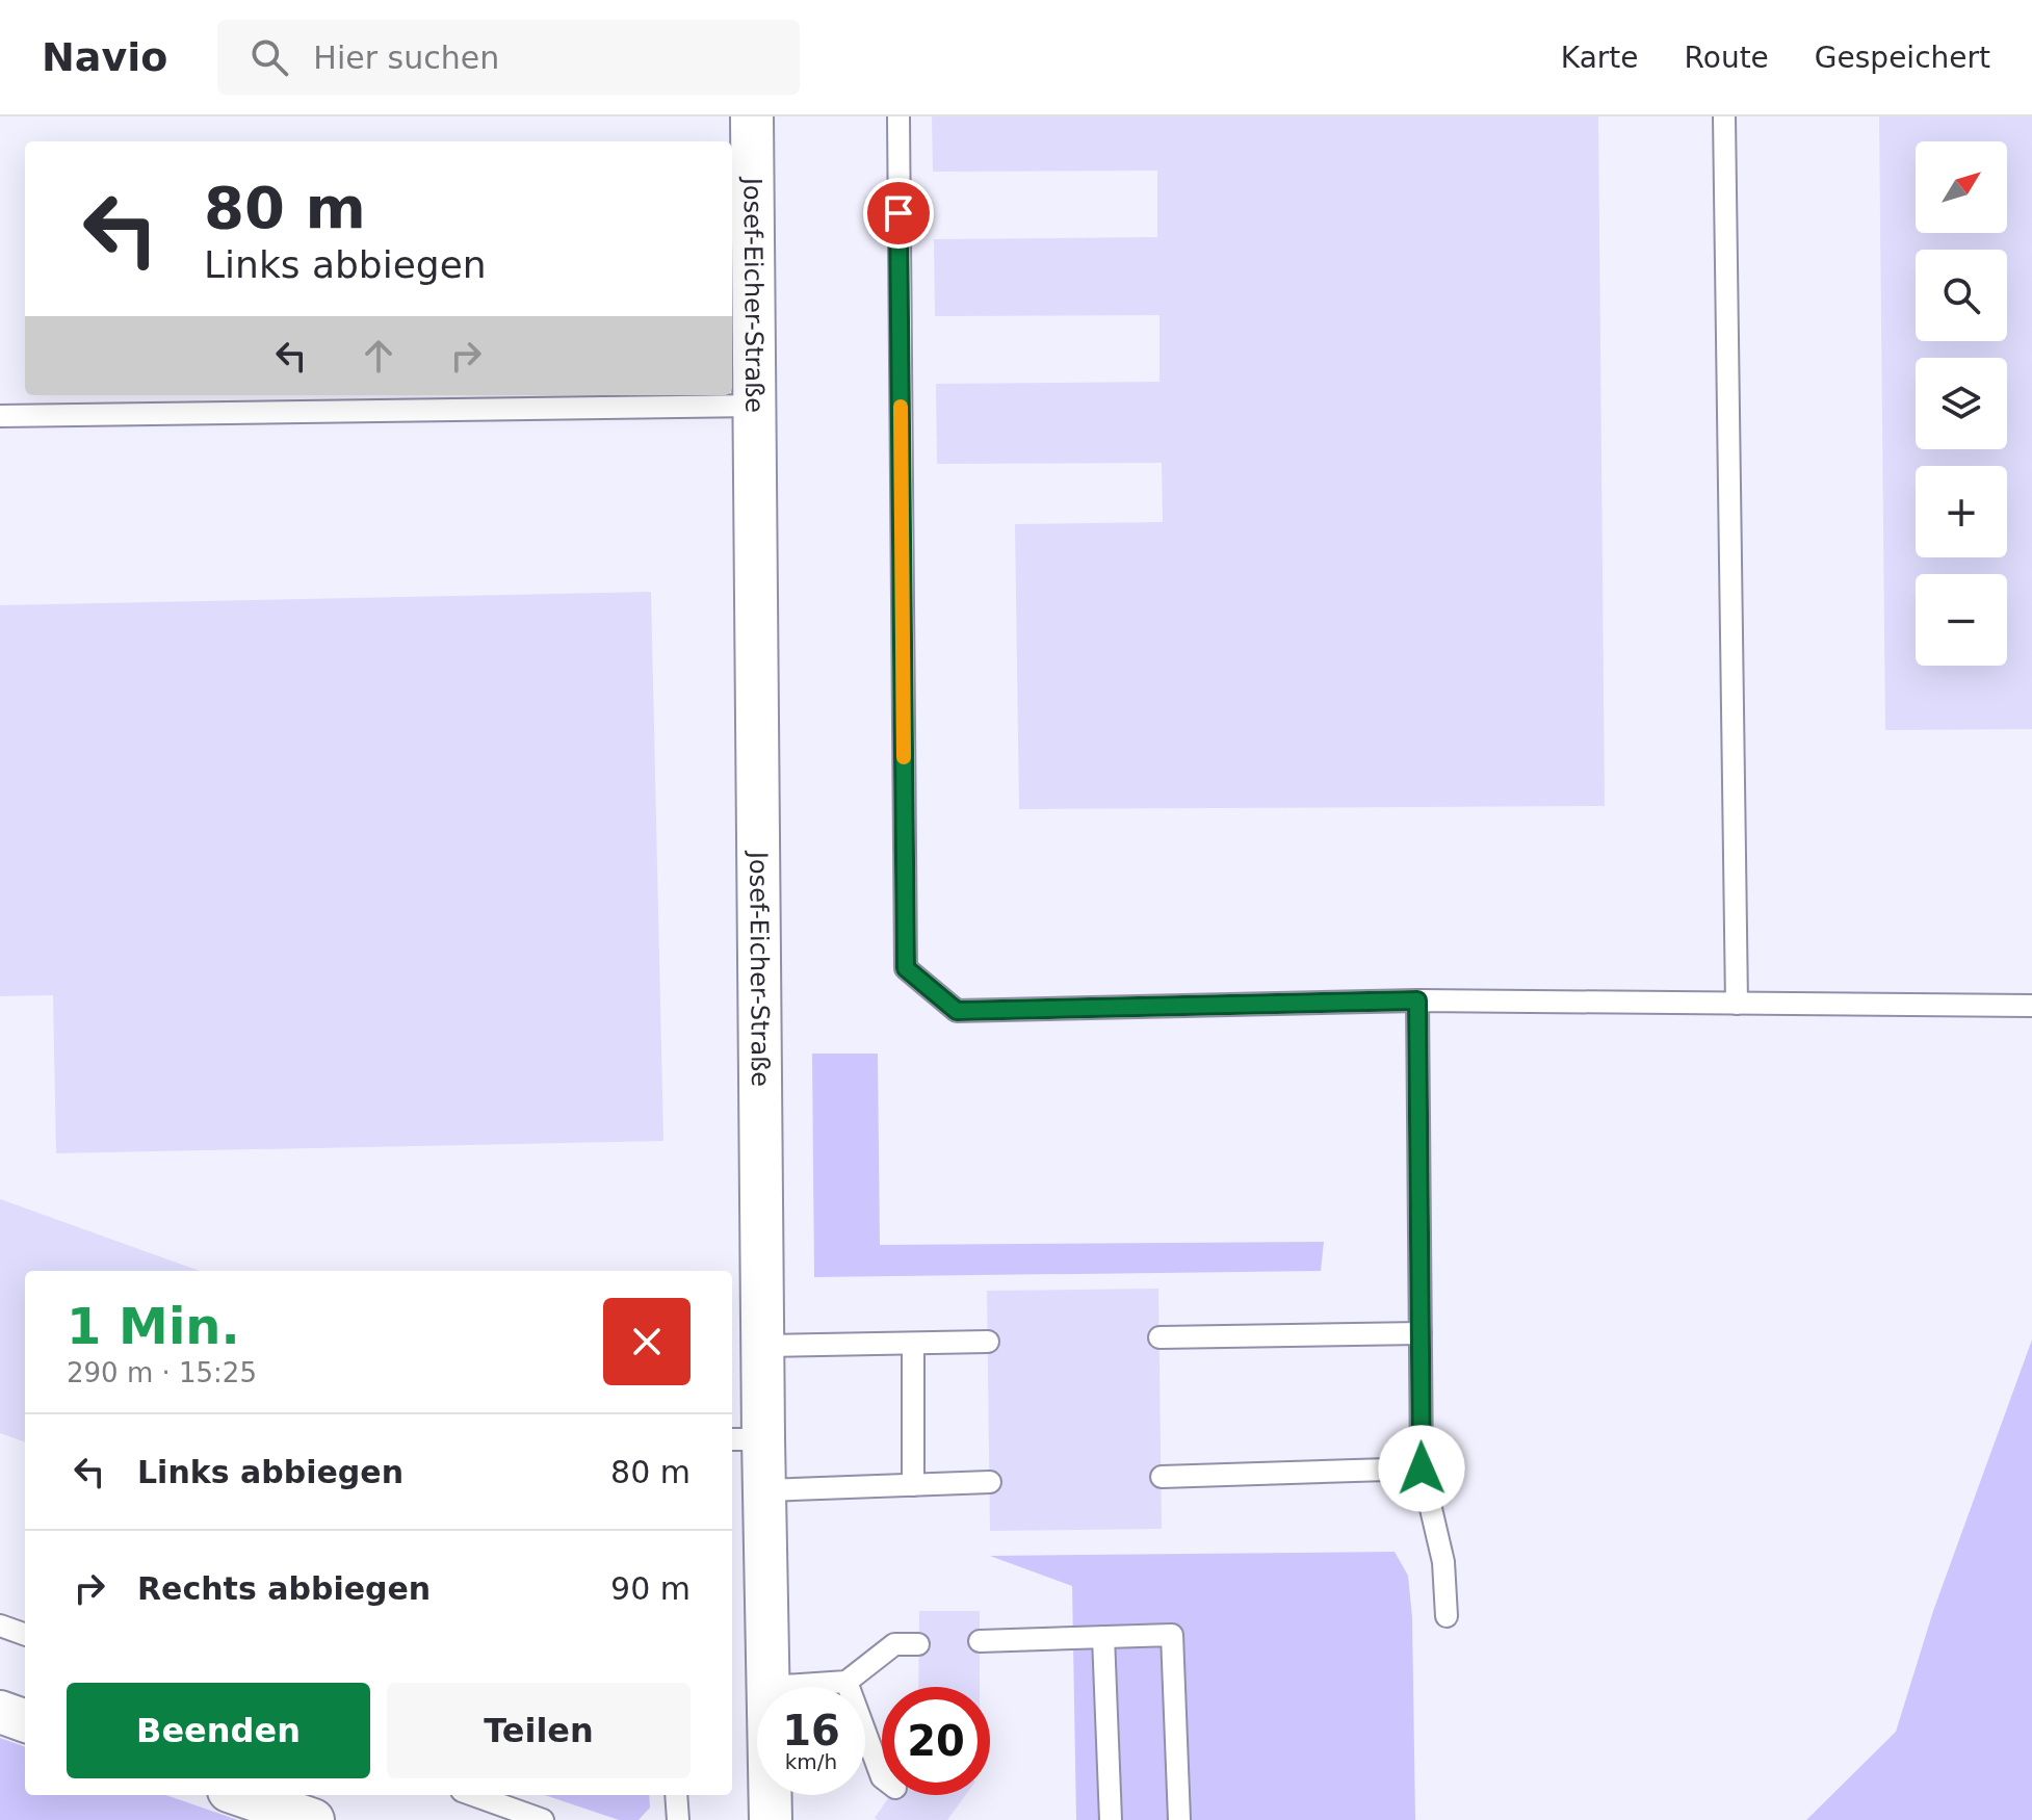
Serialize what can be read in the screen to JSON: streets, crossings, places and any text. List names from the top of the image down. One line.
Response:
{"streets":{"street":["Josef-Eicher-Straße"]},"north":"top right","page":{"header":"Navio","search":"Hier suchen","nav":["Karte","Route","Gespeichert"],"map_buttons":["+","−"],"turn":["80 m","Links abbiegen"],"heading":["1 Min.","290 m · 15:25"],"list":[{"name":"Links abbiegen","value":"80 m"},{"name":"Rechts abbiegen","value":"90 m"}],"buttons":["Beenden","Teilen"],"speed":"16 km/h","limit":"20"}}
